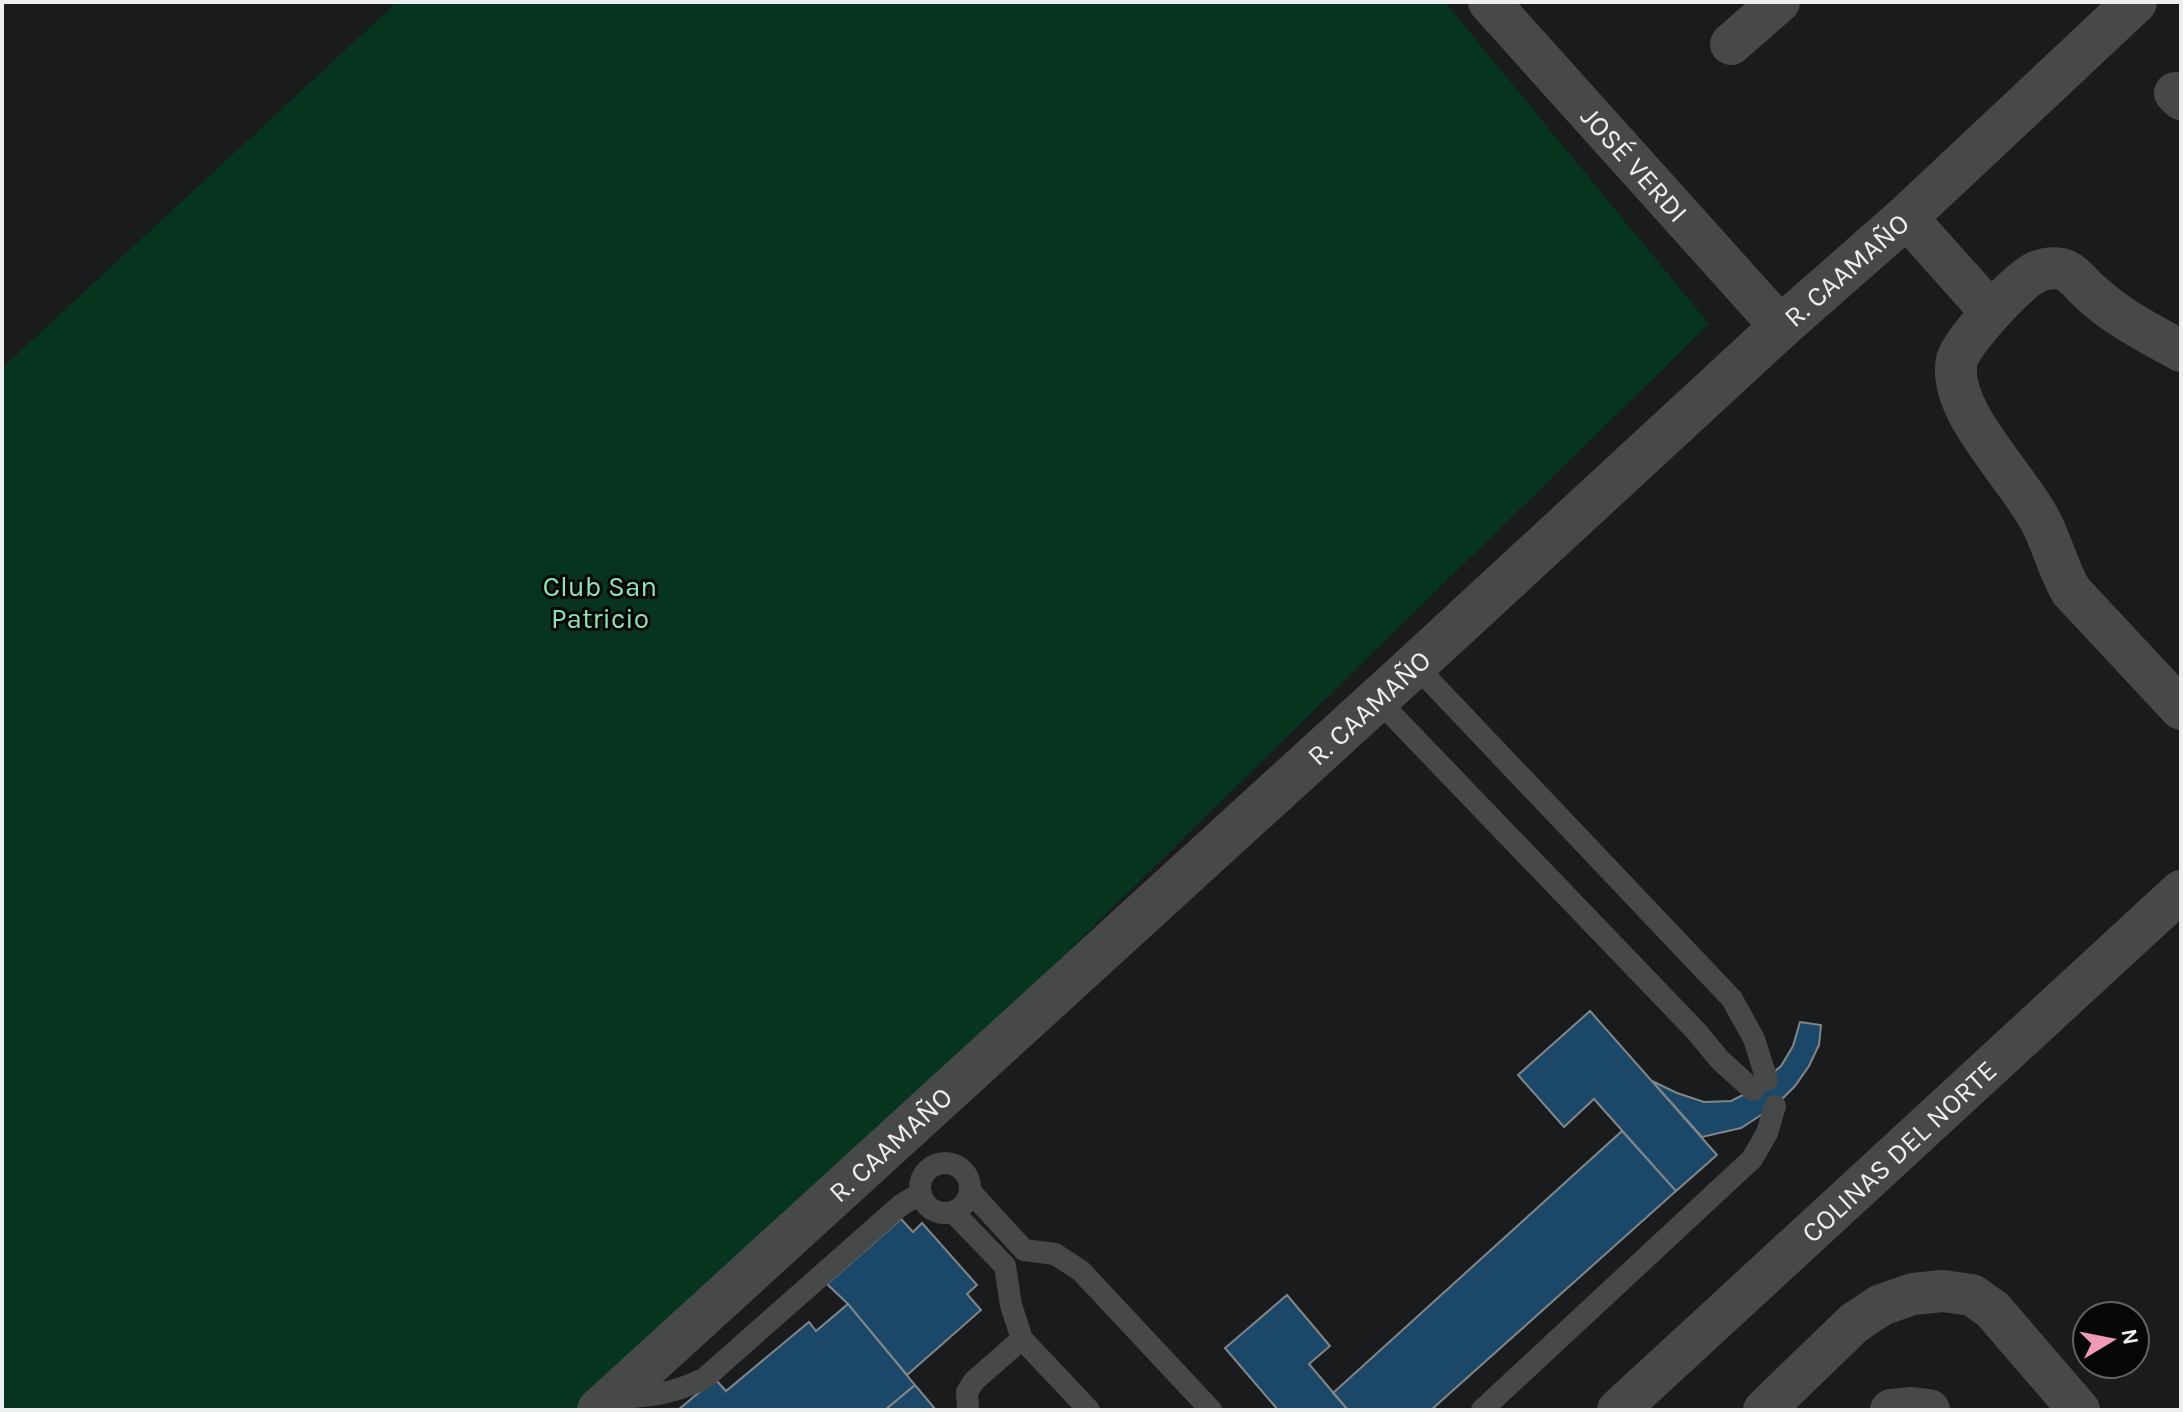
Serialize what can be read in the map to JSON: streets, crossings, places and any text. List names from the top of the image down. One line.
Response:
{"streets":{"street":["JOSÉ VERDI","R. CAAMAÑO","COLINAS DEL NORTE"]},"crossings":[["JOSÉ VERDI","R. CAAMAÑO"]],"parks":["Club San Patricio"],"north":"right"}
